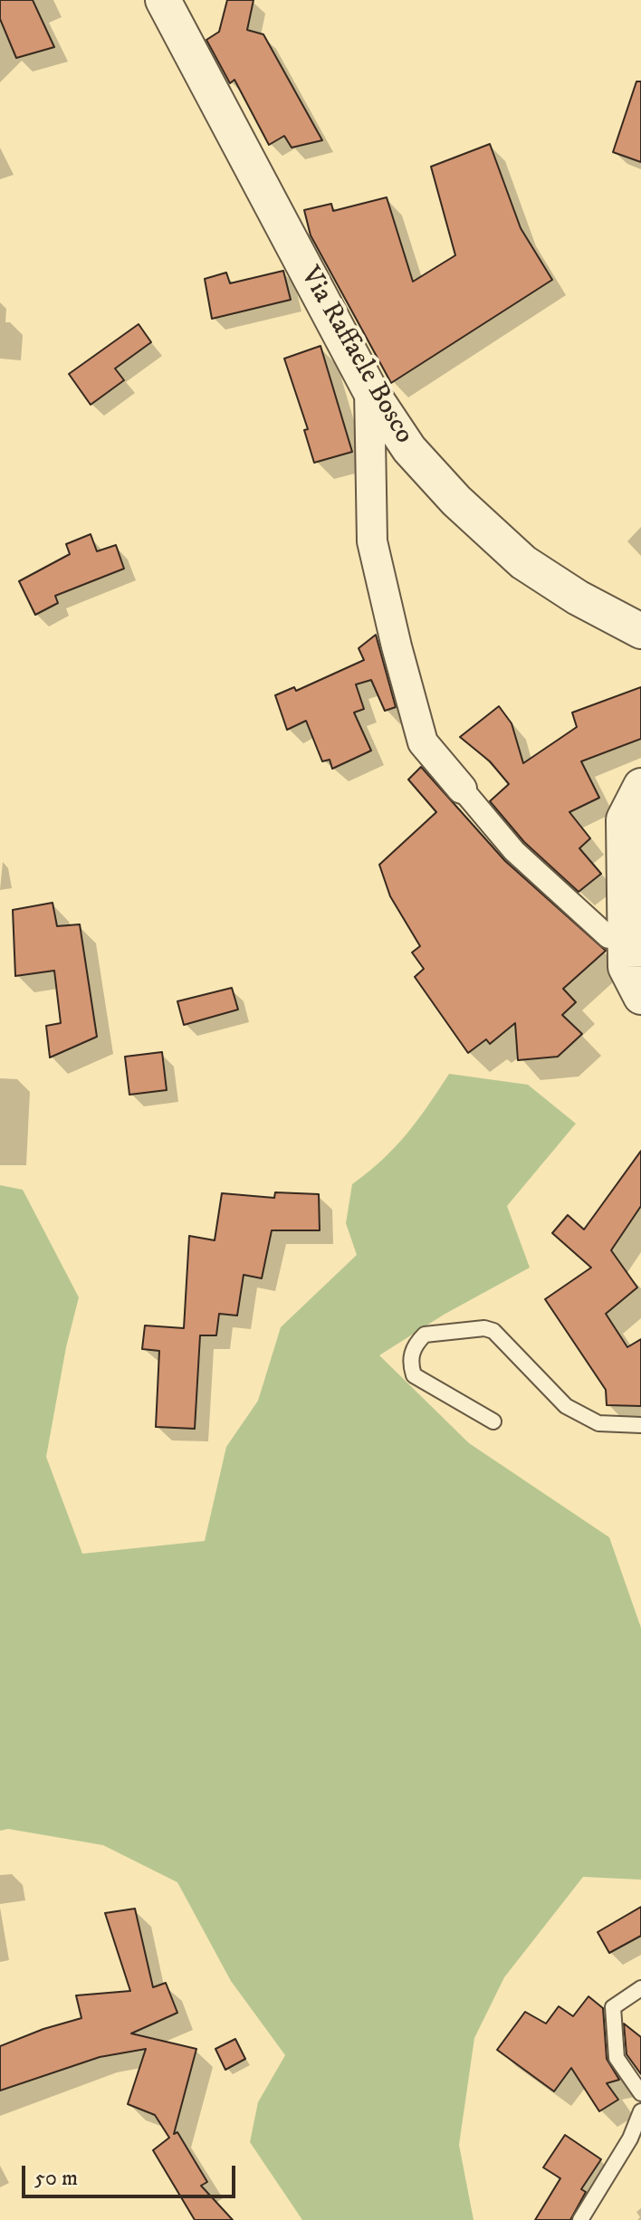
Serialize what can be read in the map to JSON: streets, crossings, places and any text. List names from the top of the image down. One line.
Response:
{"streets":{"street":["Via Raffaele Bosco"]},"scale_bar":"50 m"}
